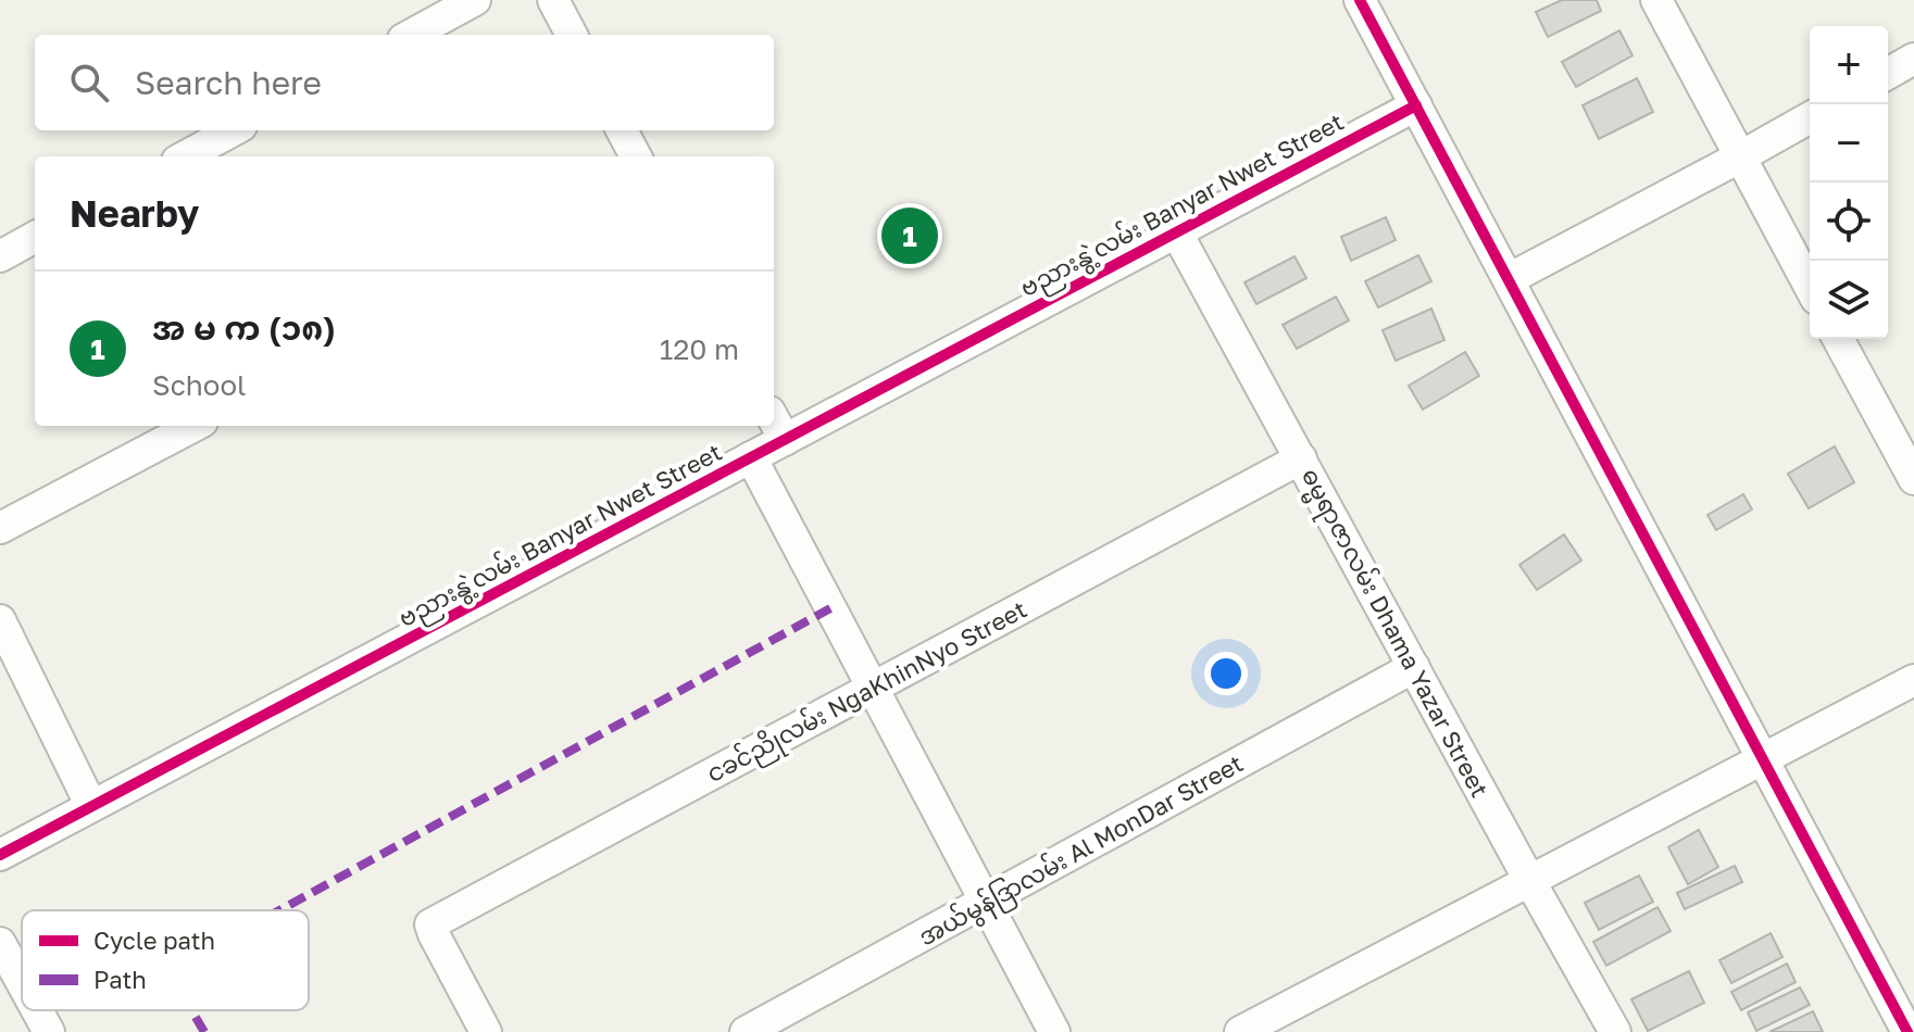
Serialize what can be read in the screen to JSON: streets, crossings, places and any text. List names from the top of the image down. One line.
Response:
{"streets":{"street":["ဗညားနွဲ့လမ်း Banyar Nwet Street","ဓမ္မရာဇာလမ်း Dhama Yazar Street","ငခင်ညိုလမ်း NgaKhinNyo Street","အယ်မွန်ဒြာလမ်း Al MonDar Street"]},"crossings":[["ဗညားနွဲ့လမ်း Banyar Nwet Street","ဓမ္မရာဇာလမ်း Dhama Yazar Street"],["ဓမ္မရာဇာလမ်း Dhama Yazar Street","ငခင်ညိုလမ်း NgaKhinNyo Street"],["ဓမ္မရာဇာလမ်း Dhama Yazar Street","အယ်မွန်ဒြာလမ်း Al MonDar Street"]],"legend":["Cycle path","Path"],"page":{"map_buttons":["+","−"],"search":"Search here","heading":"Nearby","pins":"1","list":[{"mark":"1","name":"အ မ က (၁၈)","note":"School","value":"120 m"}]}}
